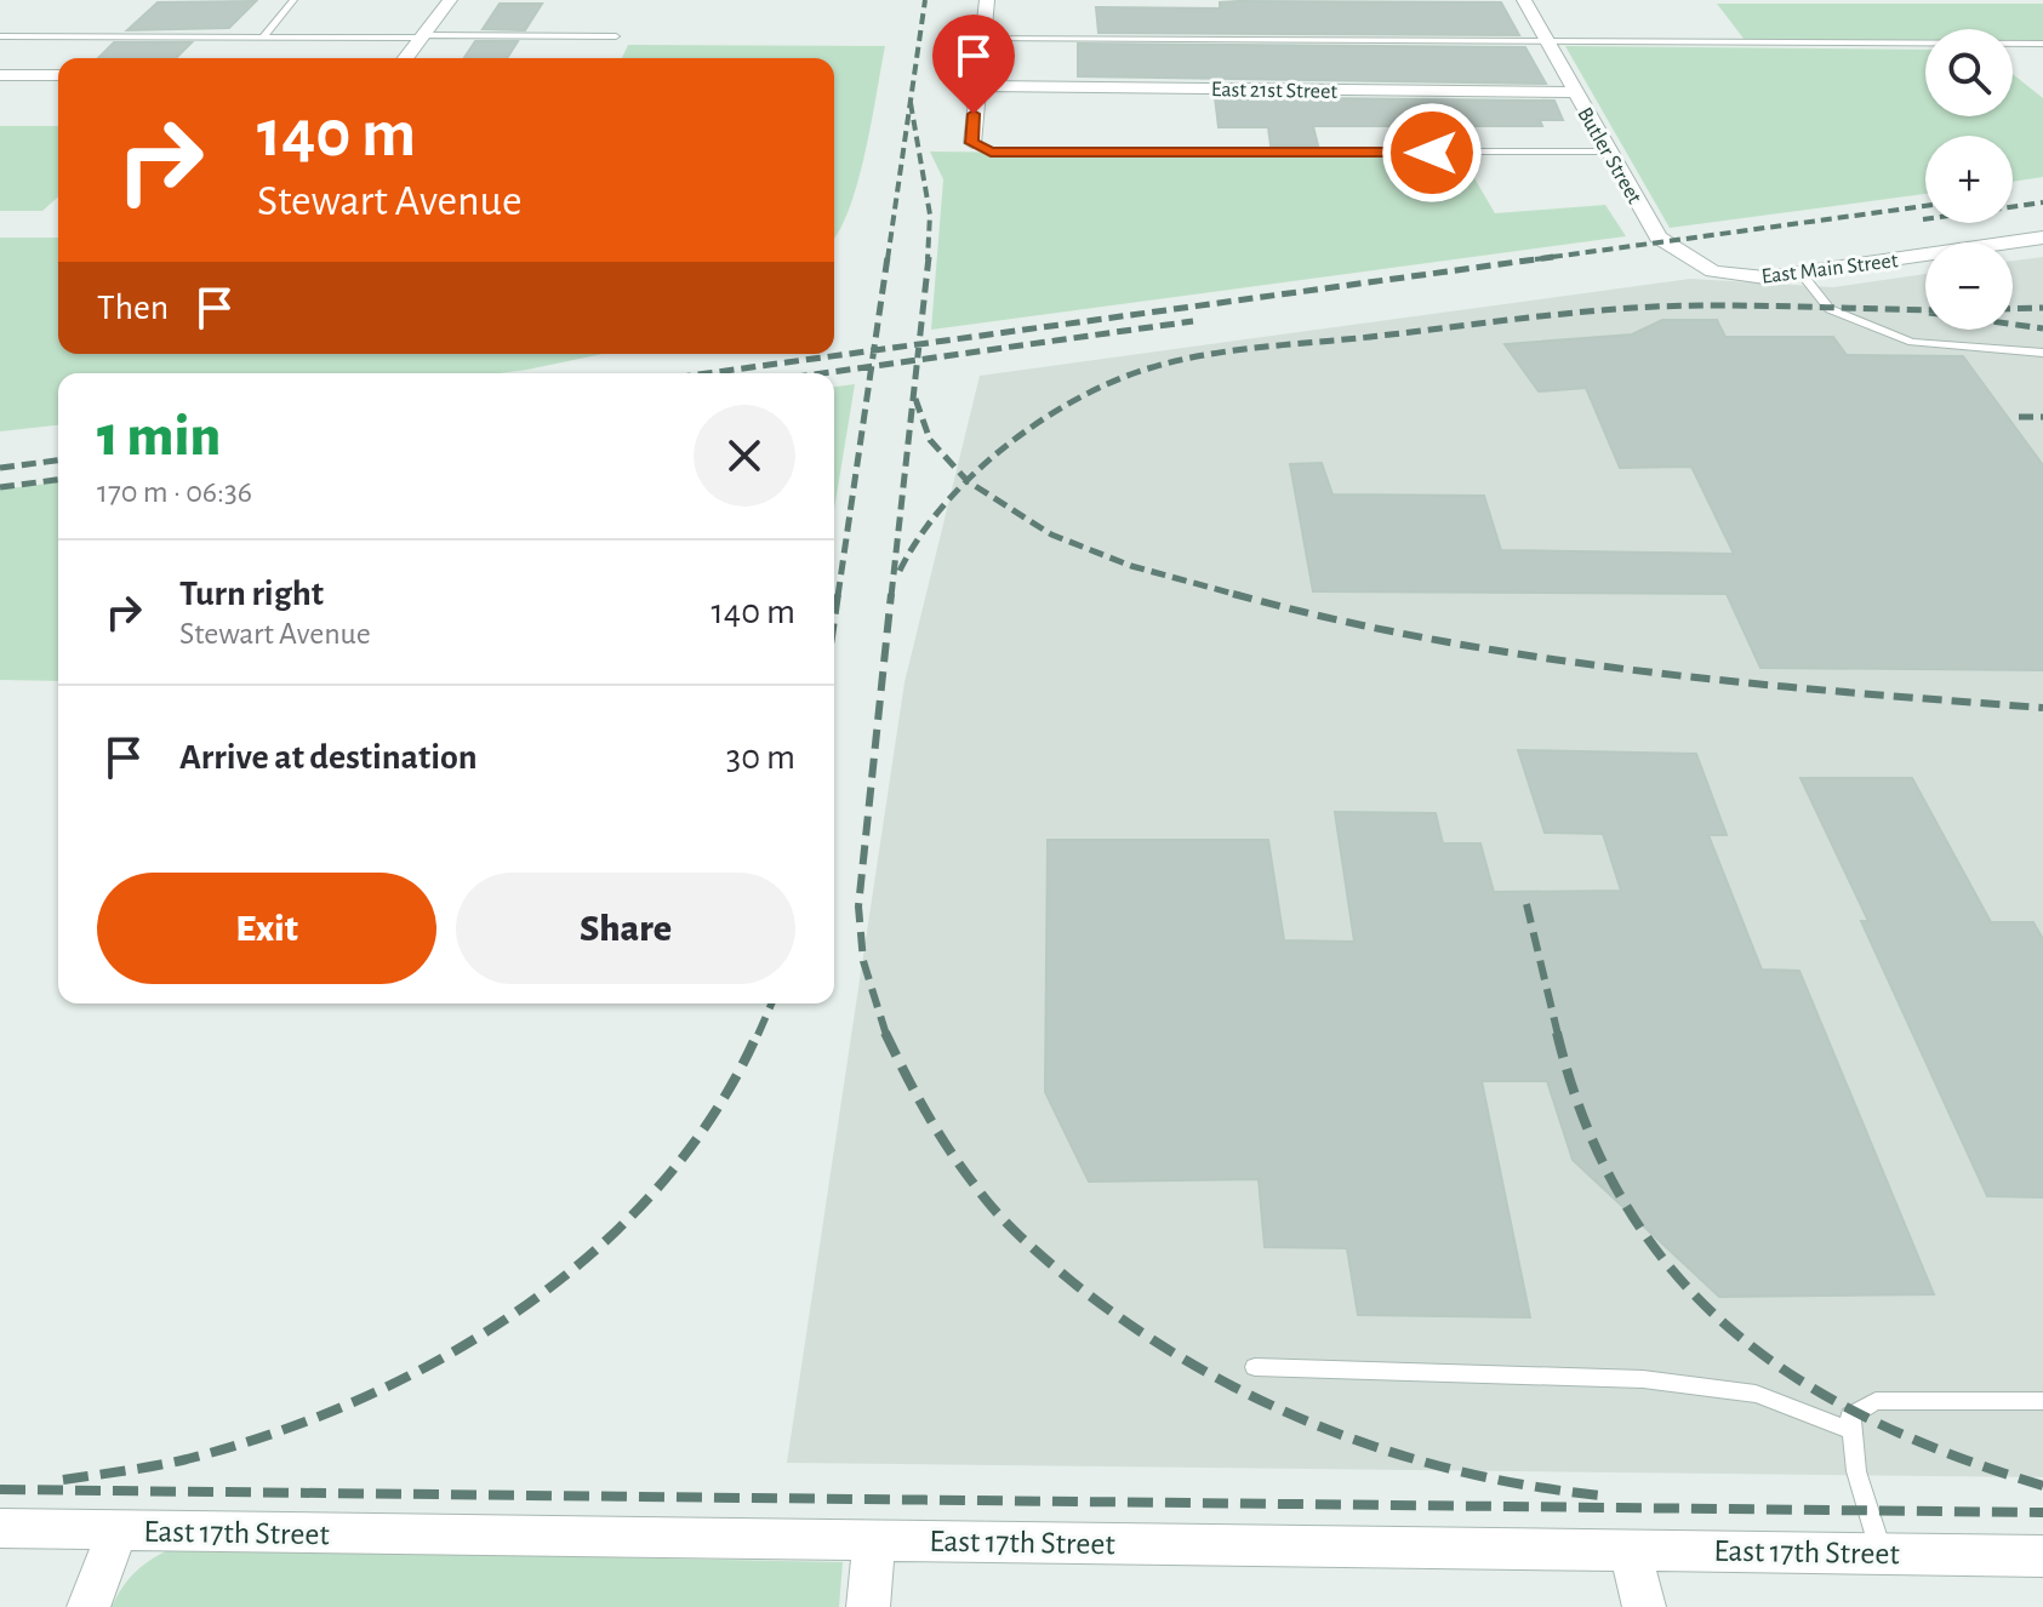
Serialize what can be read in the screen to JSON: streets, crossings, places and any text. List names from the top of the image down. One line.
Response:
{"streets":{"street":["East 21st Street","Butler Street","East Main Street","East 17th Street"]},"crossings":[["East 21st Street","Butler Street"],["Butler Street","East Main Street"]],"page":{"map_buttons":["+","−"],"turn":["140 m","Stewart Avenue"],"then":"Then","heading":["1 min","170 m · 06:36"],"list":[{"name":"Turn right","note":"Stewart Avenue","value":"140 m"},{"name":"Arrive at destination","value":"30 m"}],"buttons":["Exit","Share"]}}
